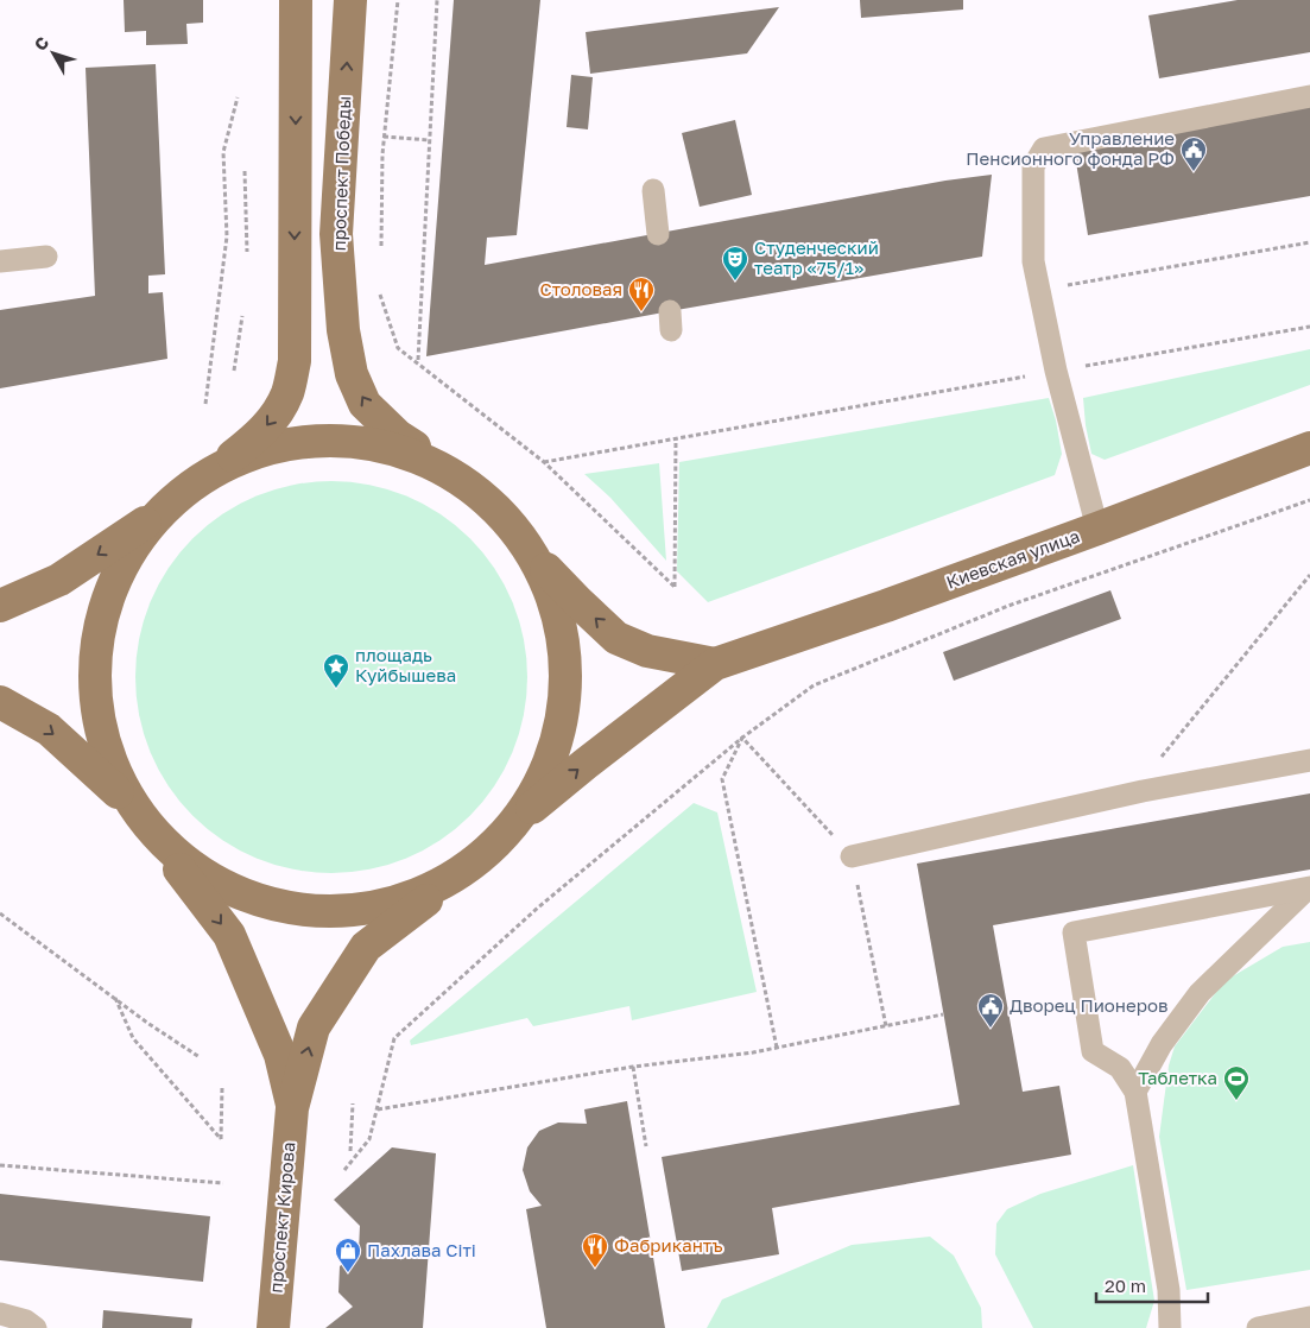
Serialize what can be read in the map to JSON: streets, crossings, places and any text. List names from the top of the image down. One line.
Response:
{"streets":{"main road":["проспект Победы","Киевская улица","проспект Кирова"]},"one_way":["проспект Победы"],"places":{"public building":["Управление Пенсионного фонда РФ","Дворец Пионеров"],"theatre":["Студенческий театр «75/1»"],"restaurant":["Столовая","Фабрикантъ"],"place":["площадь Куйбышева"],"sports":["Таблетка"],"shop":["Пахлава Сіті"]},"scale_bar":"20 m","north":"top left"}
